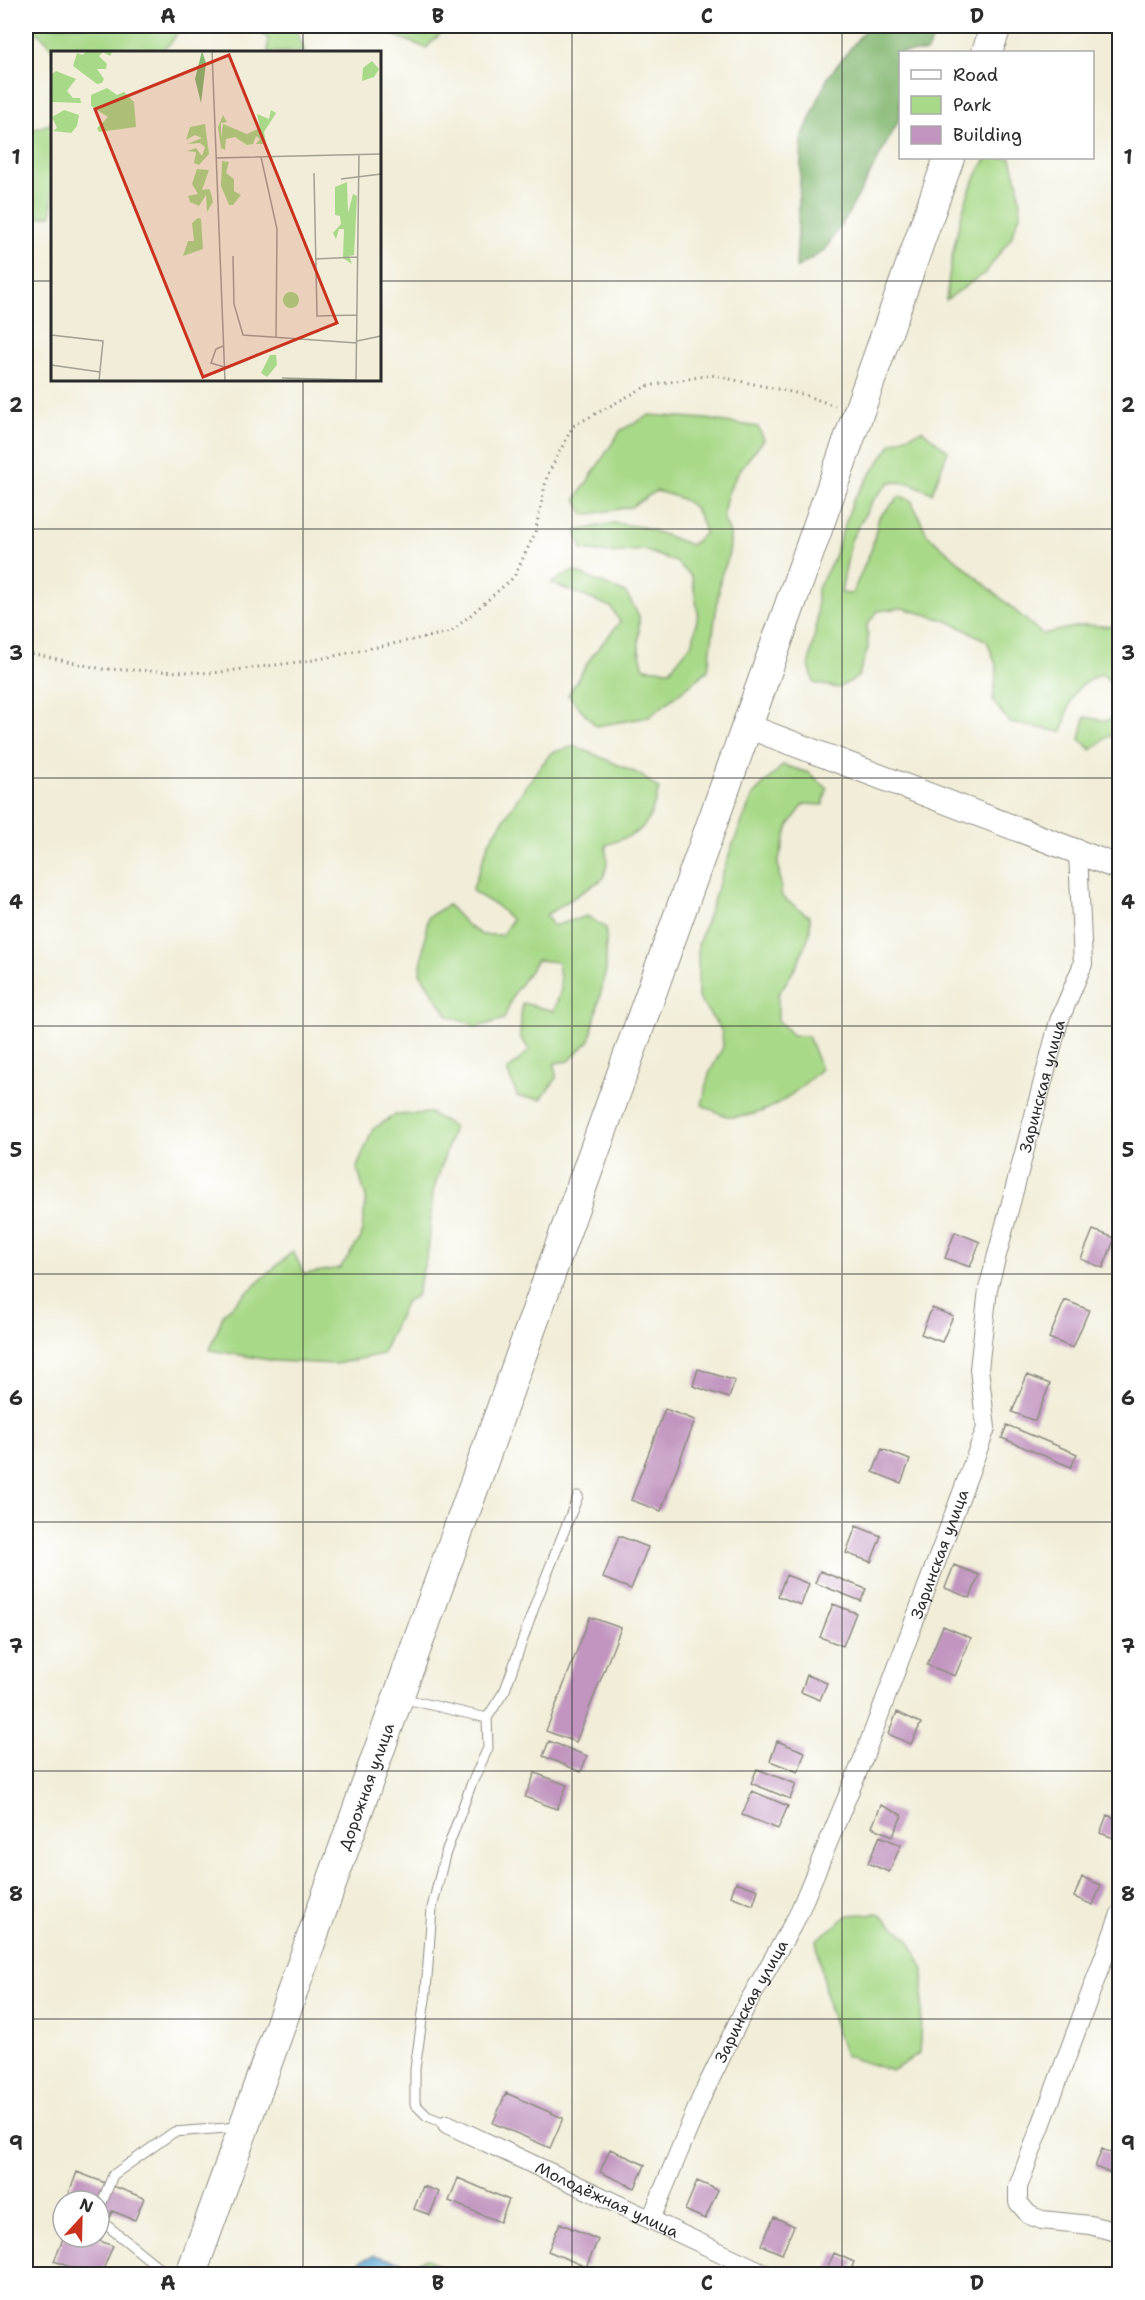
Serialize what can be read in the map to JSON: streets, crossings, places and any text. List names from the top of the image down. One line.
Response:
{"streets":{"main road":["Дорожная улица"],"street":["Заринская улица","Молодёжная улица"]},"crossings":[["Заринская улица","Молодёжная улица"]],"legend":["Road","Park","Building"],"north":"top","grid":{"columns":["A","B","C","D"],"rows":["1","2","3","4","5","6","7","8","9"]}}
